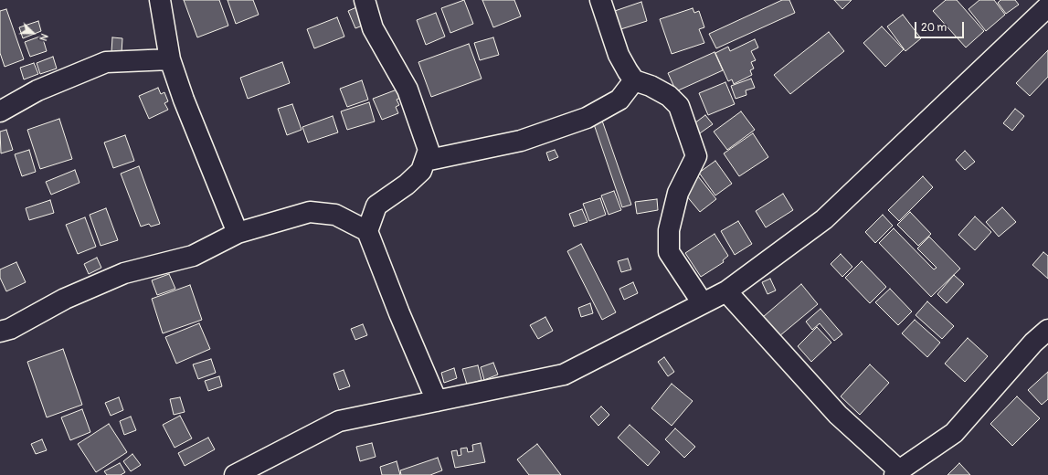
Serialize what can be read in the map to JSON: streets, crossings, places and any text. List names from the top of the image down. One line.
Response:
{"scale_bar":"20 m","north":"right"}
